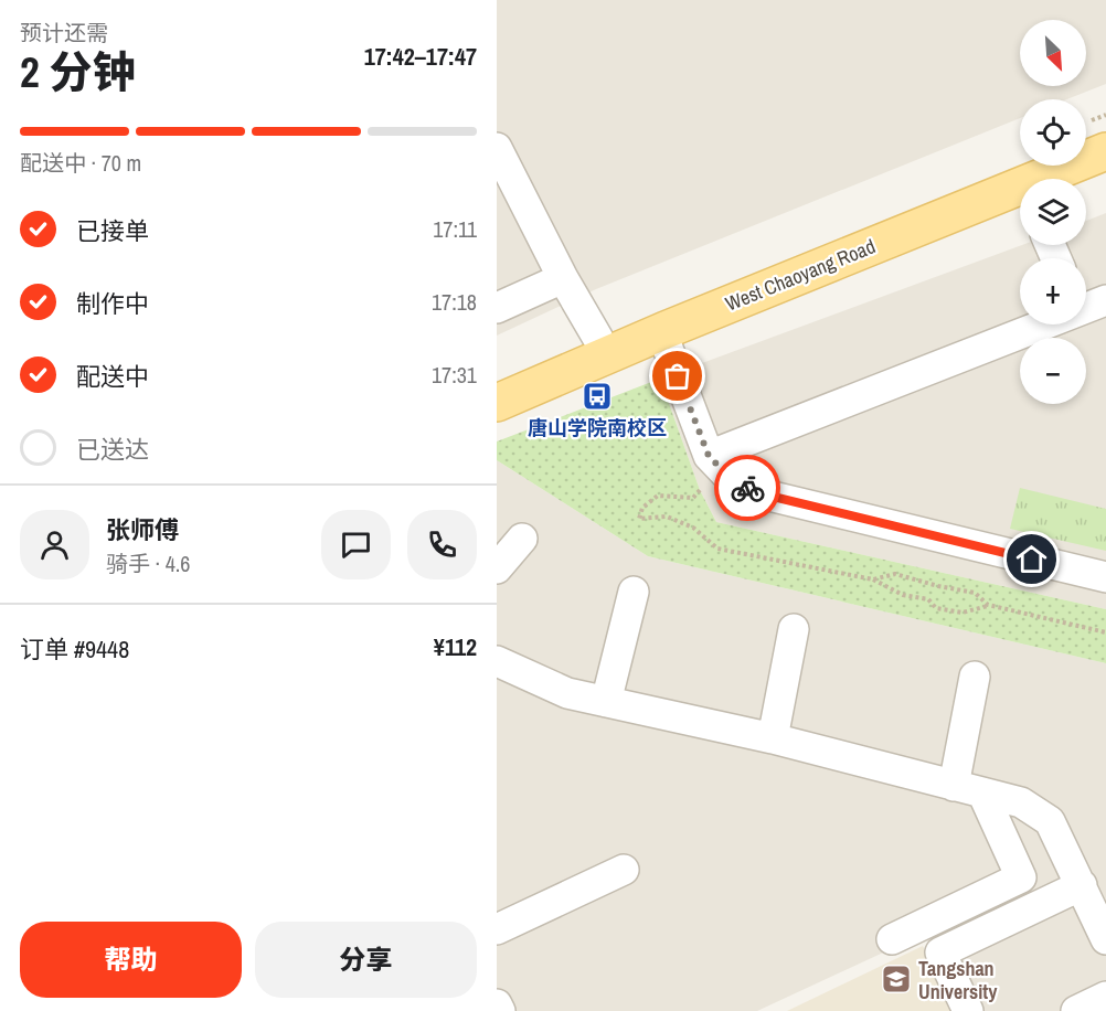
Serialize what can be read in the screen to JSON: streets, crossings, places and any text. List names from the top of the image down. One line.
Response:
{"streets":{"main road":["West Chaoyang Road"]},"places":{"bus stop":["唐山学院南校区"],"school or university":["Tangshan University"]},"north":"bottom right","page":{"heading":["2 分钟","预计还需","17:42–17:47"],"panel":["张师傅","骑手 · 4.6","订单 #9448","¥112"],"map_buttons":["+","−"],"bar":"配送中 · 70 m","list":[["已接单","17:11"],["制作中","17:18"],["配送中","17:31"],"已送达"],"buttons":["帮助","分享"]}}
